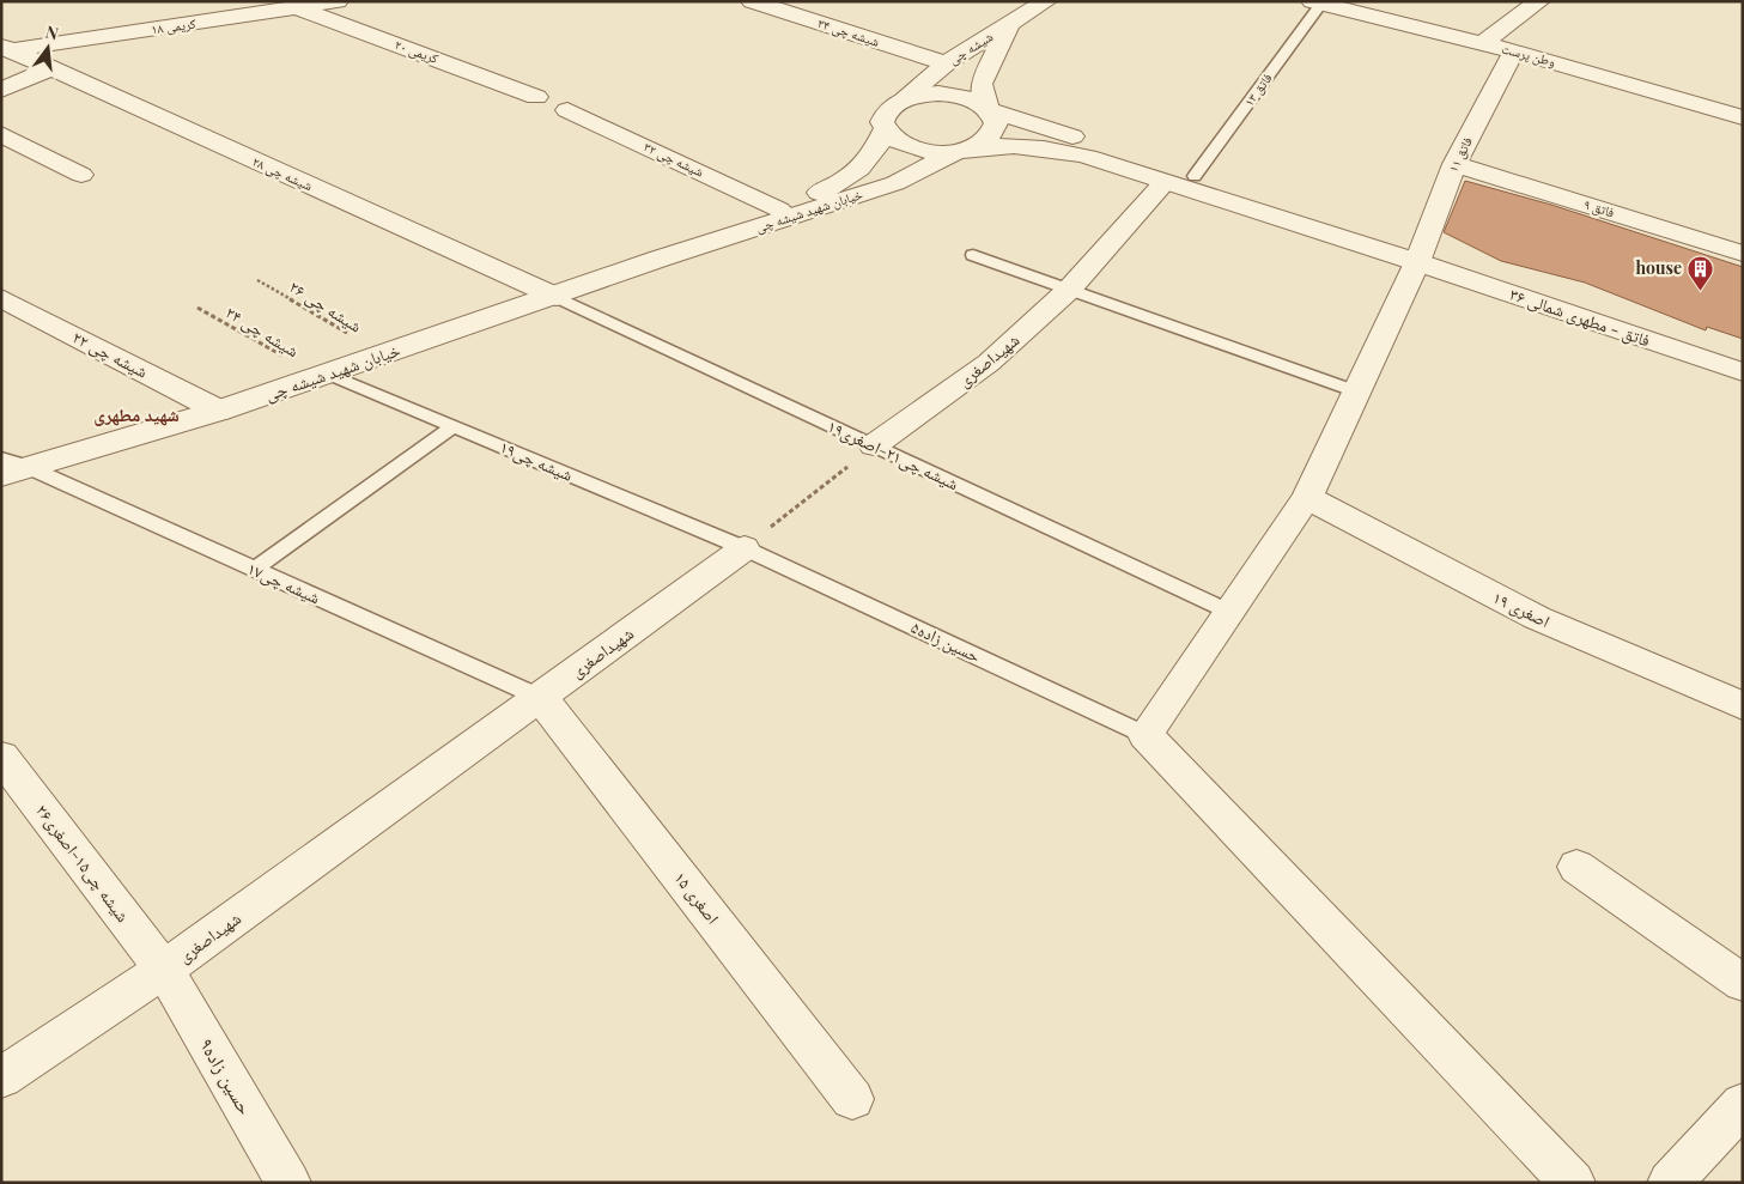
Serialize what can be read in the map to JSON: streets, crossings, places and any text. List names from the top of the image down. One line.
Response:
{"streets":{"street":["کریمی ۱۸","شیشه چی ۳۴","شیشه چی","کریمی ۲۰","وطن پرست","فاتق ۱۱","شیشه چی ۳۲","شیشه چی ۲۸","فاتق ۹","خیابان شهید شیشه چی","فاتق - مطهری شمالی ۳۶","شیشه چی ۲۲","شهیداصغری","اصغری ۱۹","شیشه چی۱۵-اصغری۲۶","اصغری ۱۵","حسین زاده۹"],"lane":["فاتق ۱۳","شیشه چی۲۱-اصغری۱۹","شیشه چی۱۹","شیشه چی۱۷","حسین زاده۵"],"path":["شیشه چی ۲۶","شیشه چی ۲۴"]},"crossings":[["کریمی ۱۸","کریمی ۲۰"],["کریمی ۱۸","شیشه چی ۲۸"],["شیشه چی ۳۴","شیشه چی"],["شیشه چی","خیابان شهید شیشه چی"],["وطن پرست","فاتق ۱۳"],["وطن پرست","فاتق ۱۱"],["فاتق ۱۱","فاتق ۹"],["فاتق ۱۱","فاتق - مطهری شمالی ۳۶"],["شیشه چی ۳۲","خیابان شهید شیشه چی"],["شیشه چی ۲۸","خیابان شهید شیشه چی"],["شیشه چی ۲۸","شیشه چی۲۱-اصغری۱۹"],["خیابان شهید شیشه چی","شیشه چی ۲۶"],["خیابان شهید شیشه چی","شیشه چی ۲۴"],["خیابان شهید شیشه چی","شیشه چی ۲۲"],["خیابان شهید شیشه چی","شیشه چی۲۱-اصغری۱۹"],["خیابان شهید شیشه چی","شیشه چی۱۹"],["خیابان شهید شیشه چی","شیشه چی۱۷"],["شیشه چی ۲۴","شیشه چی۱۹"],["شهیداصغری","شیشه چی۲۱-اصغری۱۹"],["شهیداصغری","شیشه چی۱۹"],["شهیداصغری","شیشه چی۱۷"],["شهیداصغری","حسین زاده۵"],["شهیداصغری","شیشه چی۱۵-اصغری۲۶"],["شهیداصغری","اصغری ۱۵"],["شهیداصغری","حسین زاده۹"],["شیشه چی۱۹","حسین زاده۵"],["شیشه چی۱۷","اصغری ۱۵"],["شیشه چی۱۵-اصغری۲۶","حسین زاده۹"]],"districts":["شهید مطهری"],"places":{"building":["house"]},"north":"top"}
